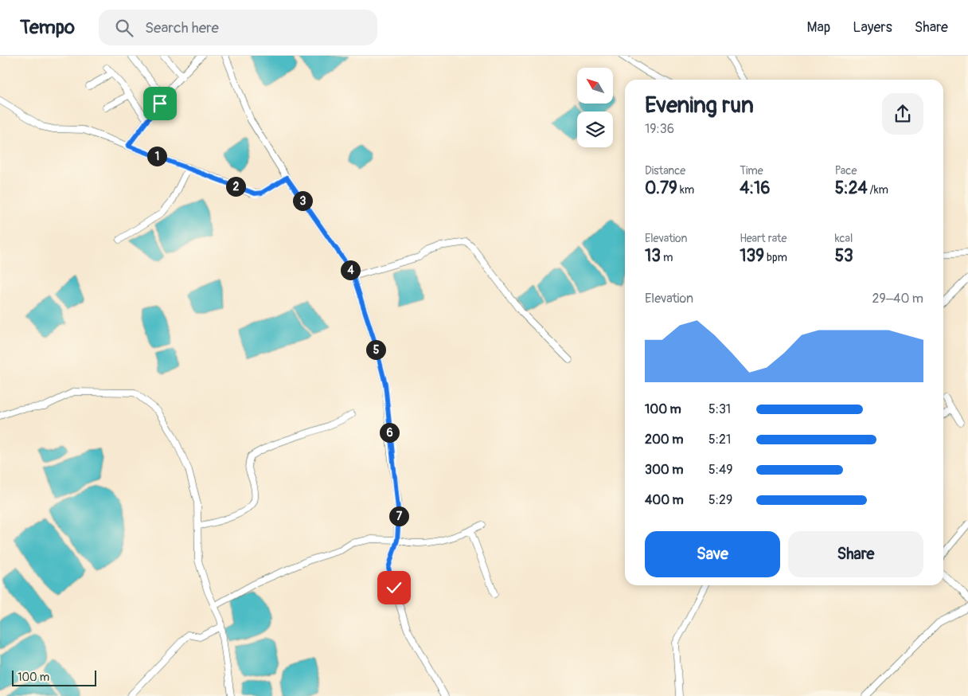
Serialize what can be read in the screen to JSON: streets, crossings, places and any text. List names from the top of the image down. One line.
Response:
{"scale_bar":"100 m","north":"top left","page":{"header":"Tempo","search":"Search here","nav":["Map","Layers","Share"],"heading":["Evening run","19:36"],"pins":["1","2","3","4","5","6","7"],"stats":[["Distance","0.79 km"],["Time","4:16"],["Pace","5:24 /km"],["Elevation","13 m"],["Heart rate","139 bpm"],["kcal","53"]],"chart":["Elevation","29–40 m"],"list":[{"name":"100 m","note":"5:31"},{"name":"200 m","note":"5:21"},{"name":"300 m","note":"5:49"},{"name":"400 m","note":"5:29"}],"buttons":["Save","Share"],"scale":"100 m"}}
